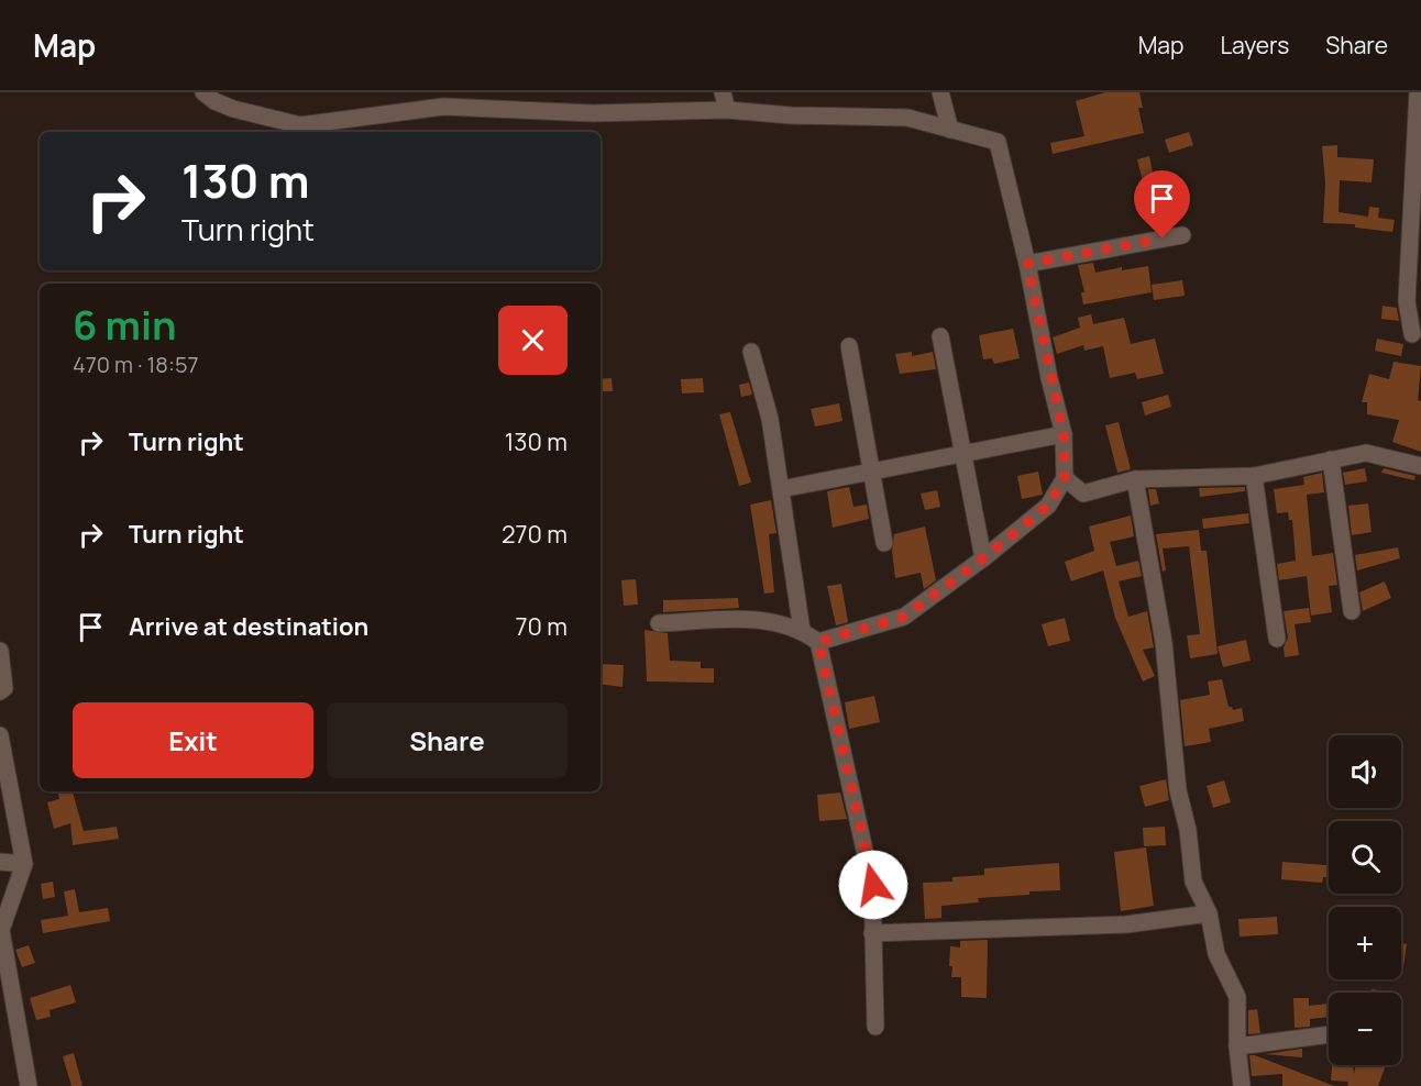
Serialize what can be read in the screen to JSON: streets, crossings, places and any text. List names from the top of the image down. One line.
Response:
{"page":{"header":"Map","nav":["Map","Layers","Share"],"turn":["130 m","Turn right"],"heading":["6 min","470 m · 18:57"],"list":[{"name":"Turn right","value":"130 m"},{"name":"Turn right","value":"270 m"},{"name":"Arrive at destination","value":"70 m"}],"buttons":["Exit","Share"],"map_buttons":["+","−"]}}
